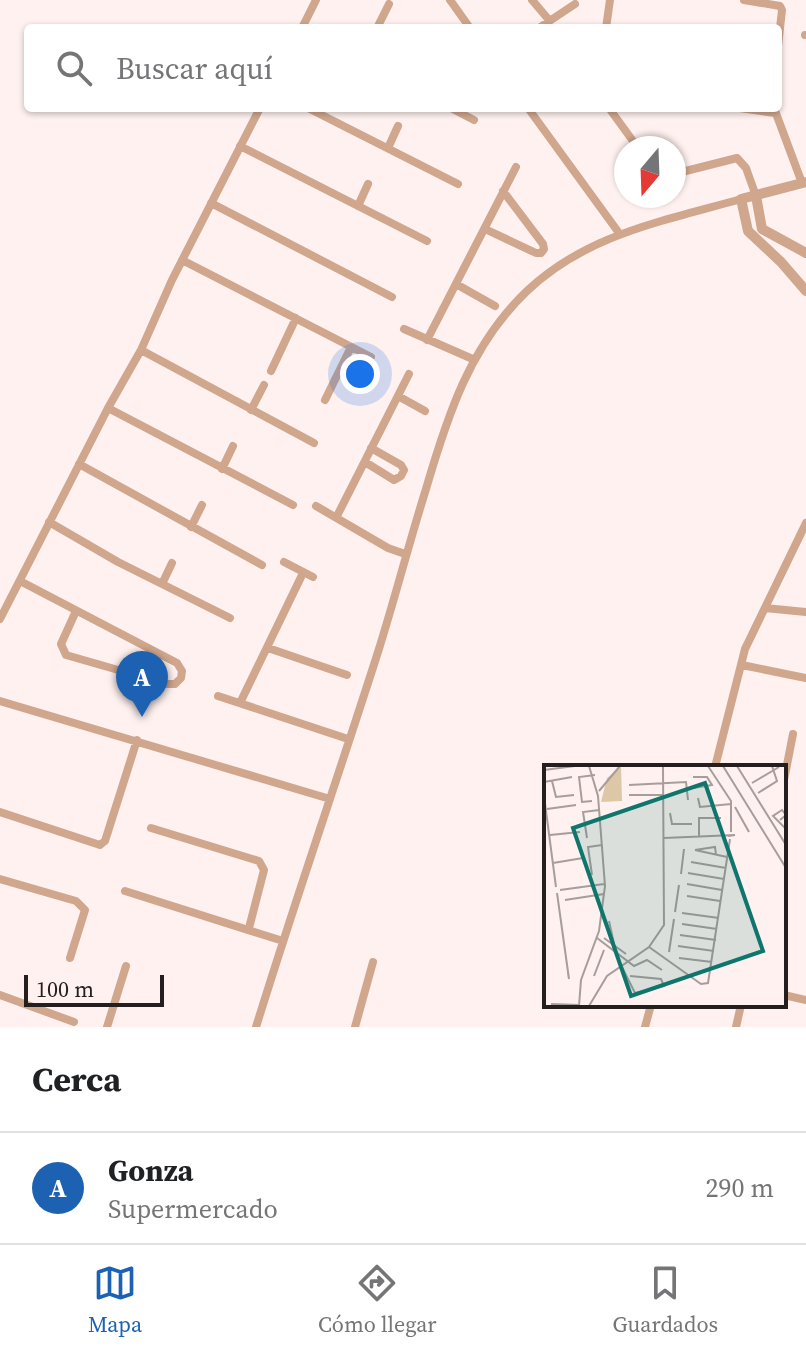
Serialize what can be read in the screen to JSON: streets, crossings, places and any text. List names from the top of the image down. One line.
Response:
{"scale_bar":"100 m","north":"bottom","page":{"search":"Buscar aquí","pins":"A","scale":"100 m","heading":"Cerca","list":[{"mark":"A","name":"Gonza","note":"Supermercado","value":"290 m"}],"nav":["Mapa","Cómo llegar","Guardados"]}}
